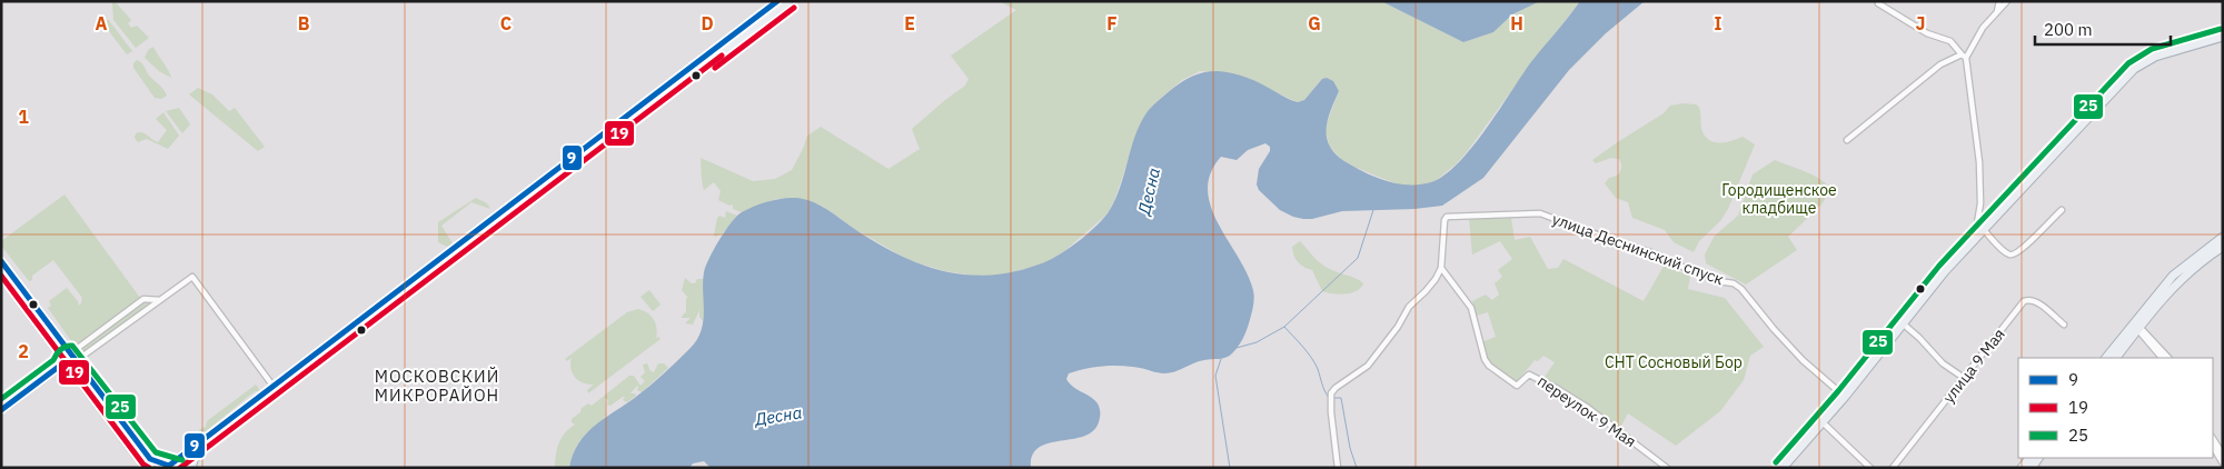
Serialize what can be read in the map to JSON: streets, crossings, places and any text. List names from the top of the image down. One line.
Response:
{"streets":{"street":["улица Деснинский спуск","улица 9 Мая","переулок 9 Мая"]},"crossings":[["улица Деснинский спуск","переулок 9 Мая"]],"districts":["МОСКОВСКИЙ МИКРОРАЙОН"],"water":["Десна"],"parks":["Городищенское кладбище","СНТ Сосновый Бор"],"lines":["transit line 9","transit line 19","transit line 25"],"legend":["9","19","25"],"scale_bar":"200 m","grid":{"columns":["A","B","C","D","E","F","G","H","I","J"],"rows":["1","2"]}}
